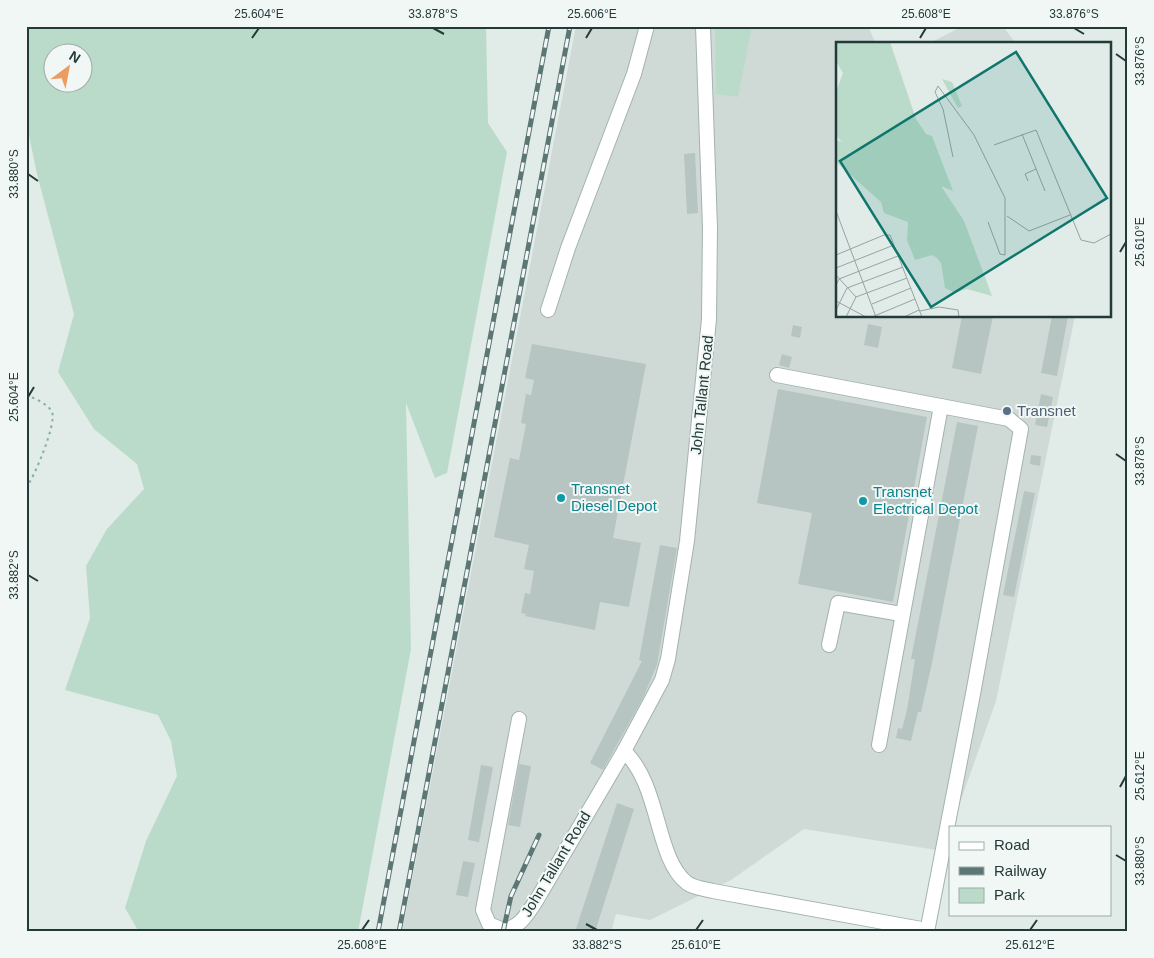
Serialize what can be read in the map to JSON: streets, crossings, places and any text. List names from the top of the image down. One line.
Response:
{"streets":{"lane":["John Tallant Road"]},"places":["Transnet","Transnet Diesel Depot","Transnet Electrical Depot"],"legend":["Road","Railway","Park"],"north":"top right","coordinates":["25.604°E","33.878°S","25.606°E","25.608°E","33.876°S","33.880°S","25.610°E","33.882°S","25.612°E"]}
